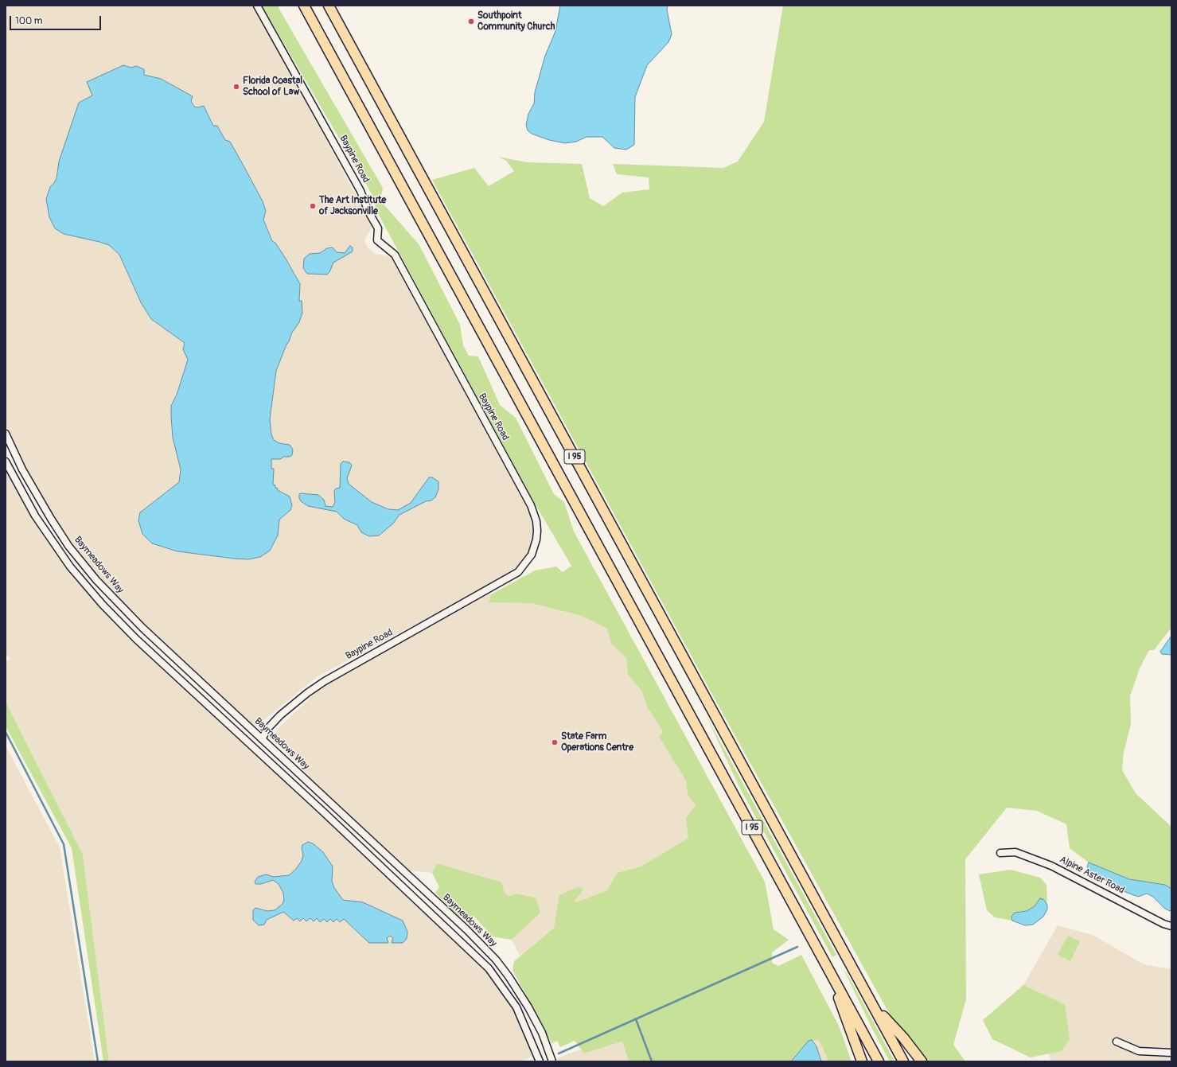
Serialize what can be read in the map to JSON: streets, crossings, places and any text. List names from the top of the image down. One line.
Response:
{"streets":{"highway":["I 95"],"street":["Baypine Road","Baymeadows Way","Alpine Aster Road"]},"crossings":[["Baypine Road","Baymeadows Way"]],"places":["Southpoint Community Church","Florida Coastal School of Law","The Art Institute of Jacksonville","State Farm Operations Centre"],"scale_bar":"100 m"}
